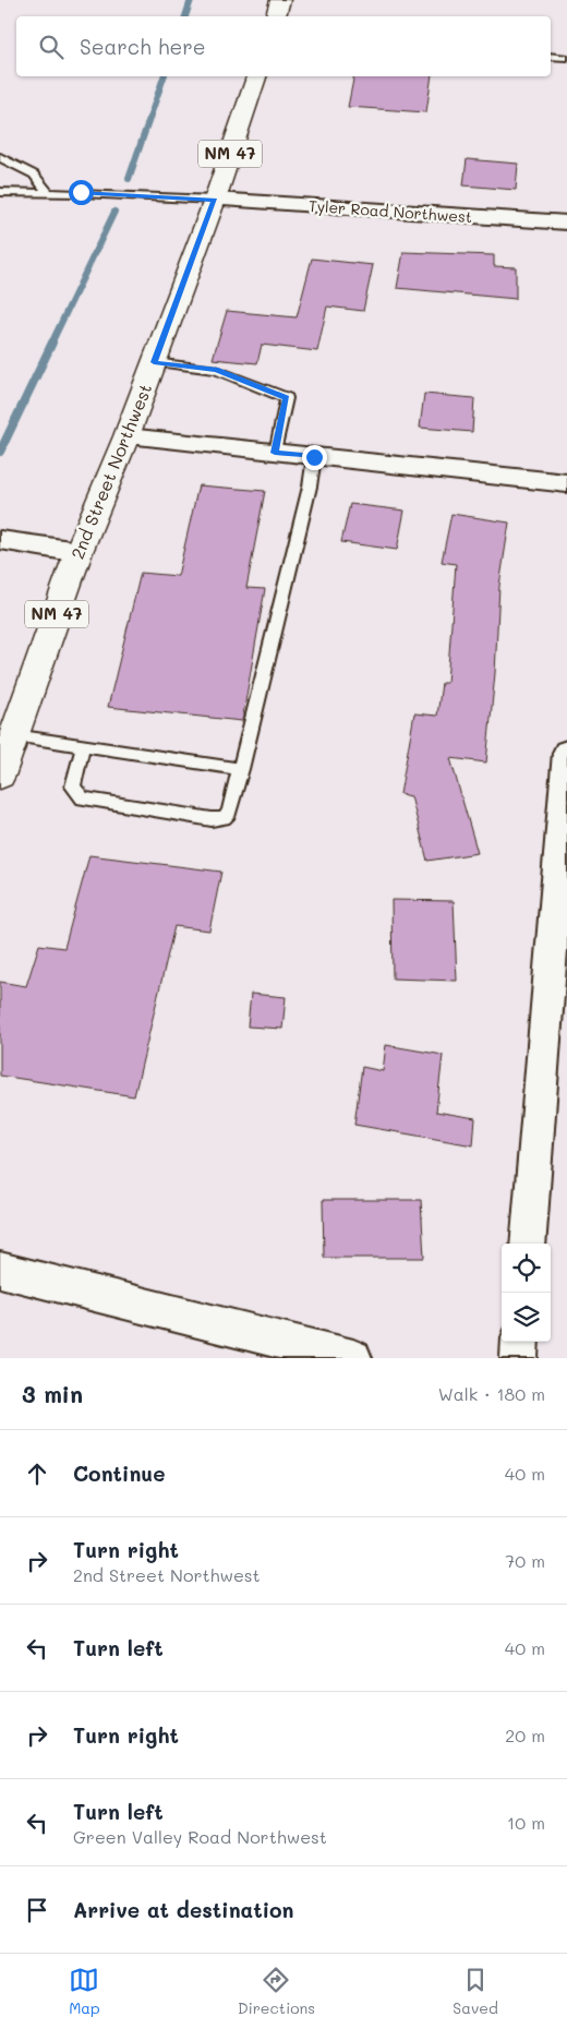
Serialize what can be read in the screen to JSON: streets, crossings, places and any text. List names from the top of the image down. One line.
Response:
{"streets":{"main road":["NM 47","2nd Street Northwest"],"street":["Tyler Road Northwest"]},"crossings":[["Tyler Road Northwest","2nd Street Northwest"]],"page":{"search":"Search here","heading":["3 min","Walk · 180 m"],"list":[["Continue","40 m"],["Turn right","2nd Street Northwest","70 m"],["Turn left","40 m"],["Turn right","20 m"],["Turn left","Green Valley Road Northwest","10 m"],"Arrive at destination"],"nav":["Map","Directions","Saved"]}}
